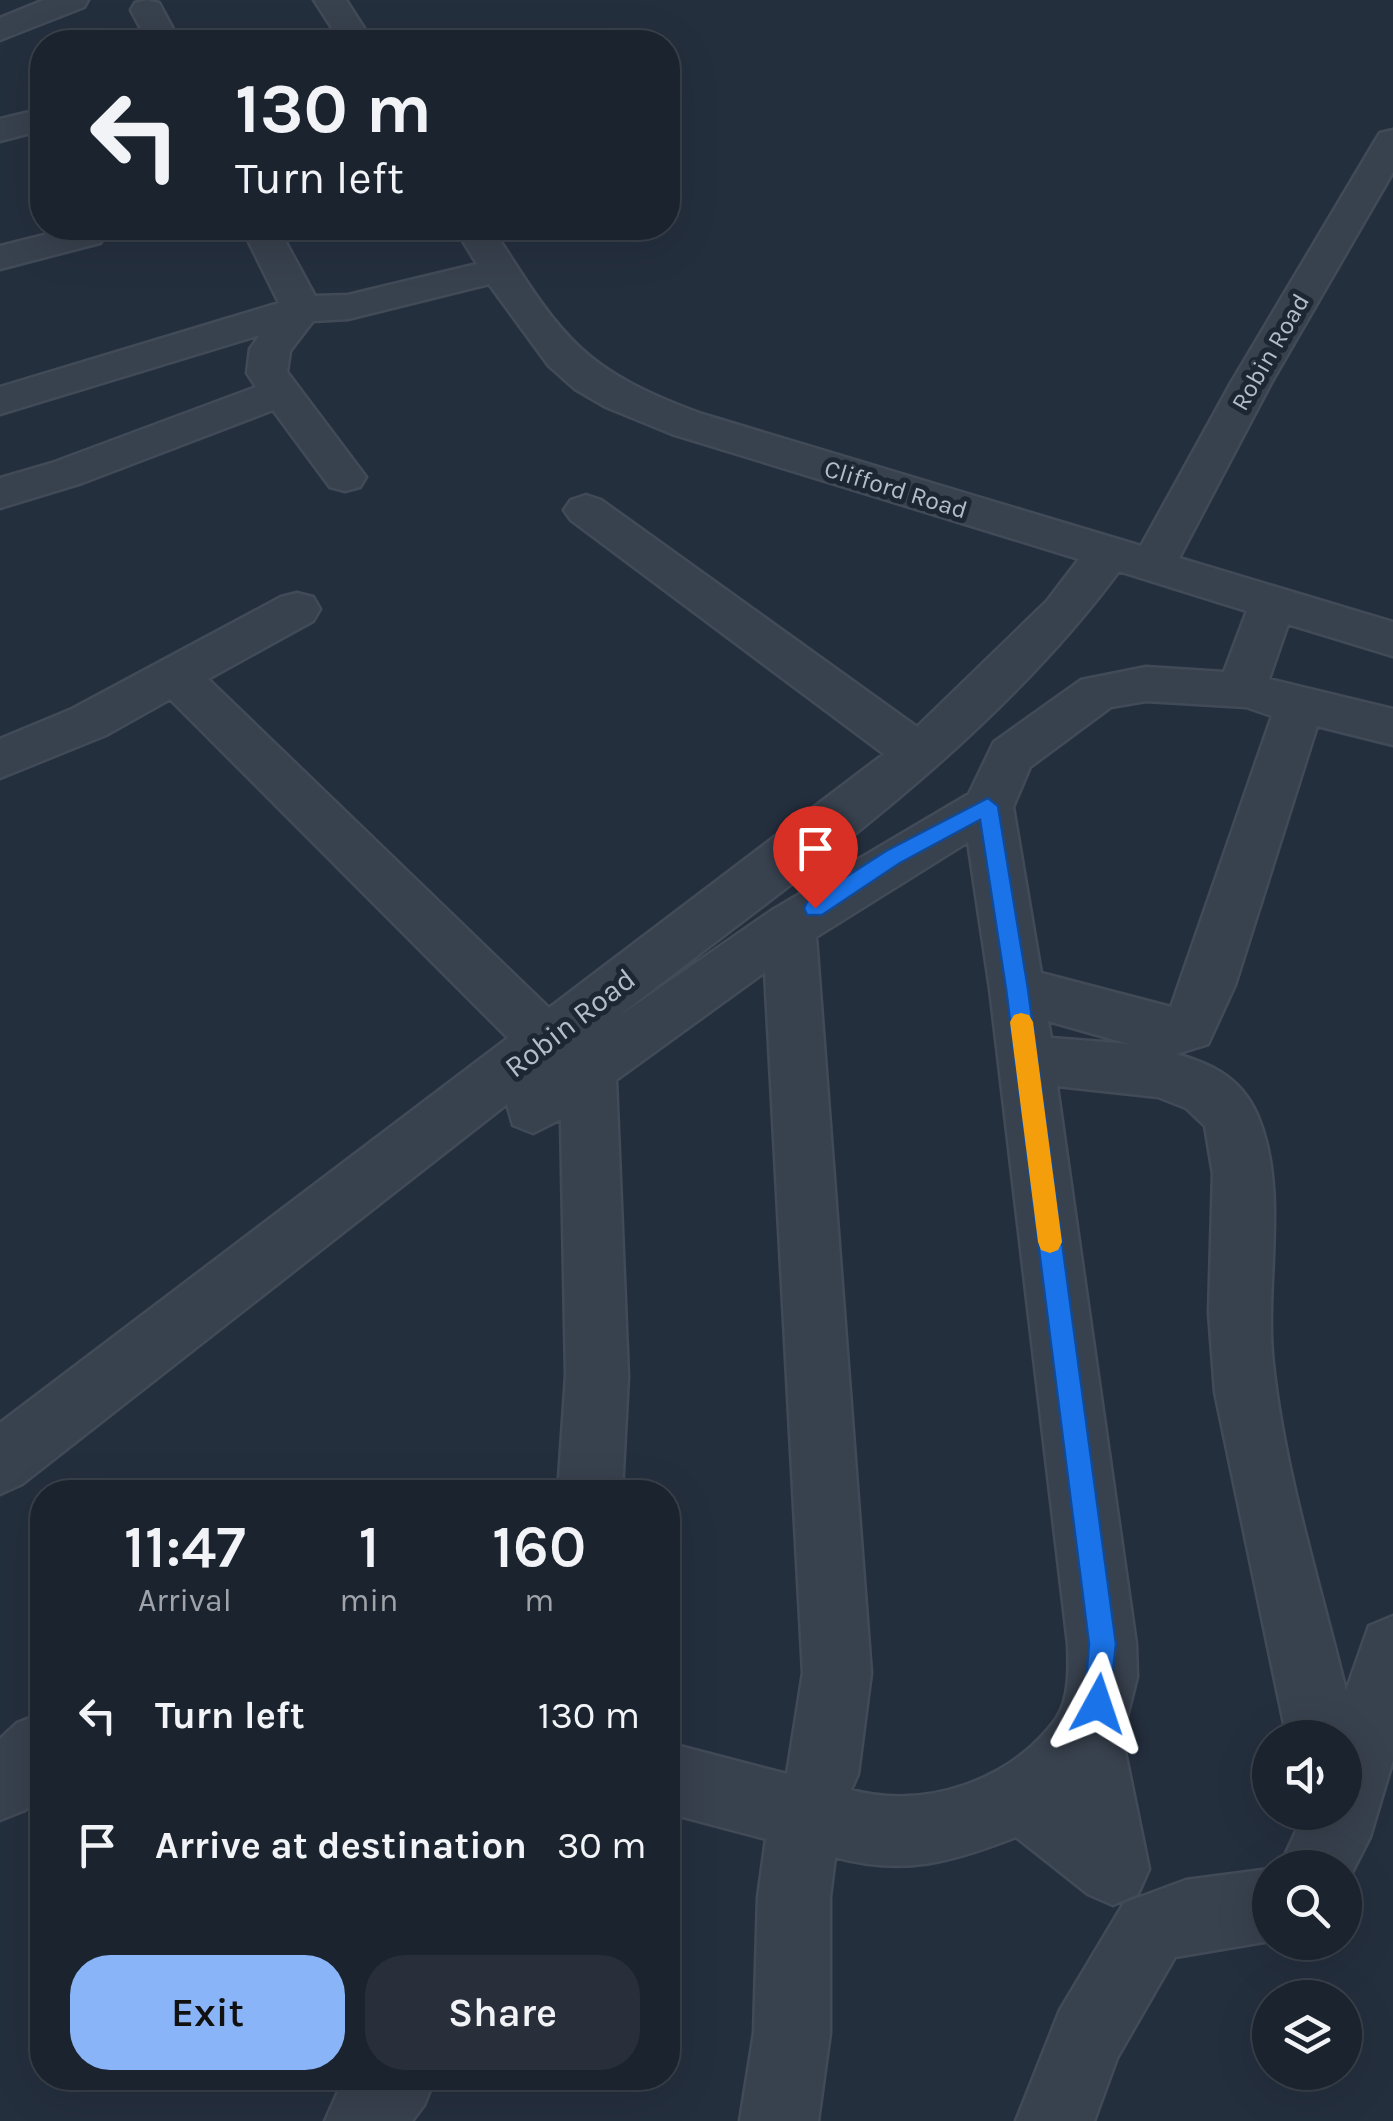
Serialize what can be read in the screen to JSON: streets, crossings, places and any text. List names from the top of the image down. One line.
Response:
{"streets":{"street":["Robin Road","Clifford Road"]},"crossings":[["Robin Road","Clifford Road"]],"page":{"turn":["130 m","Turn left"],"eta":["11:47","Arrival","1","min","160","m"],"list":[{"name":"Turn left","value":"130 m"},{"name":"Arrive at destination","value":"30 m"}],"buttons":["Exit","Share"]}}
